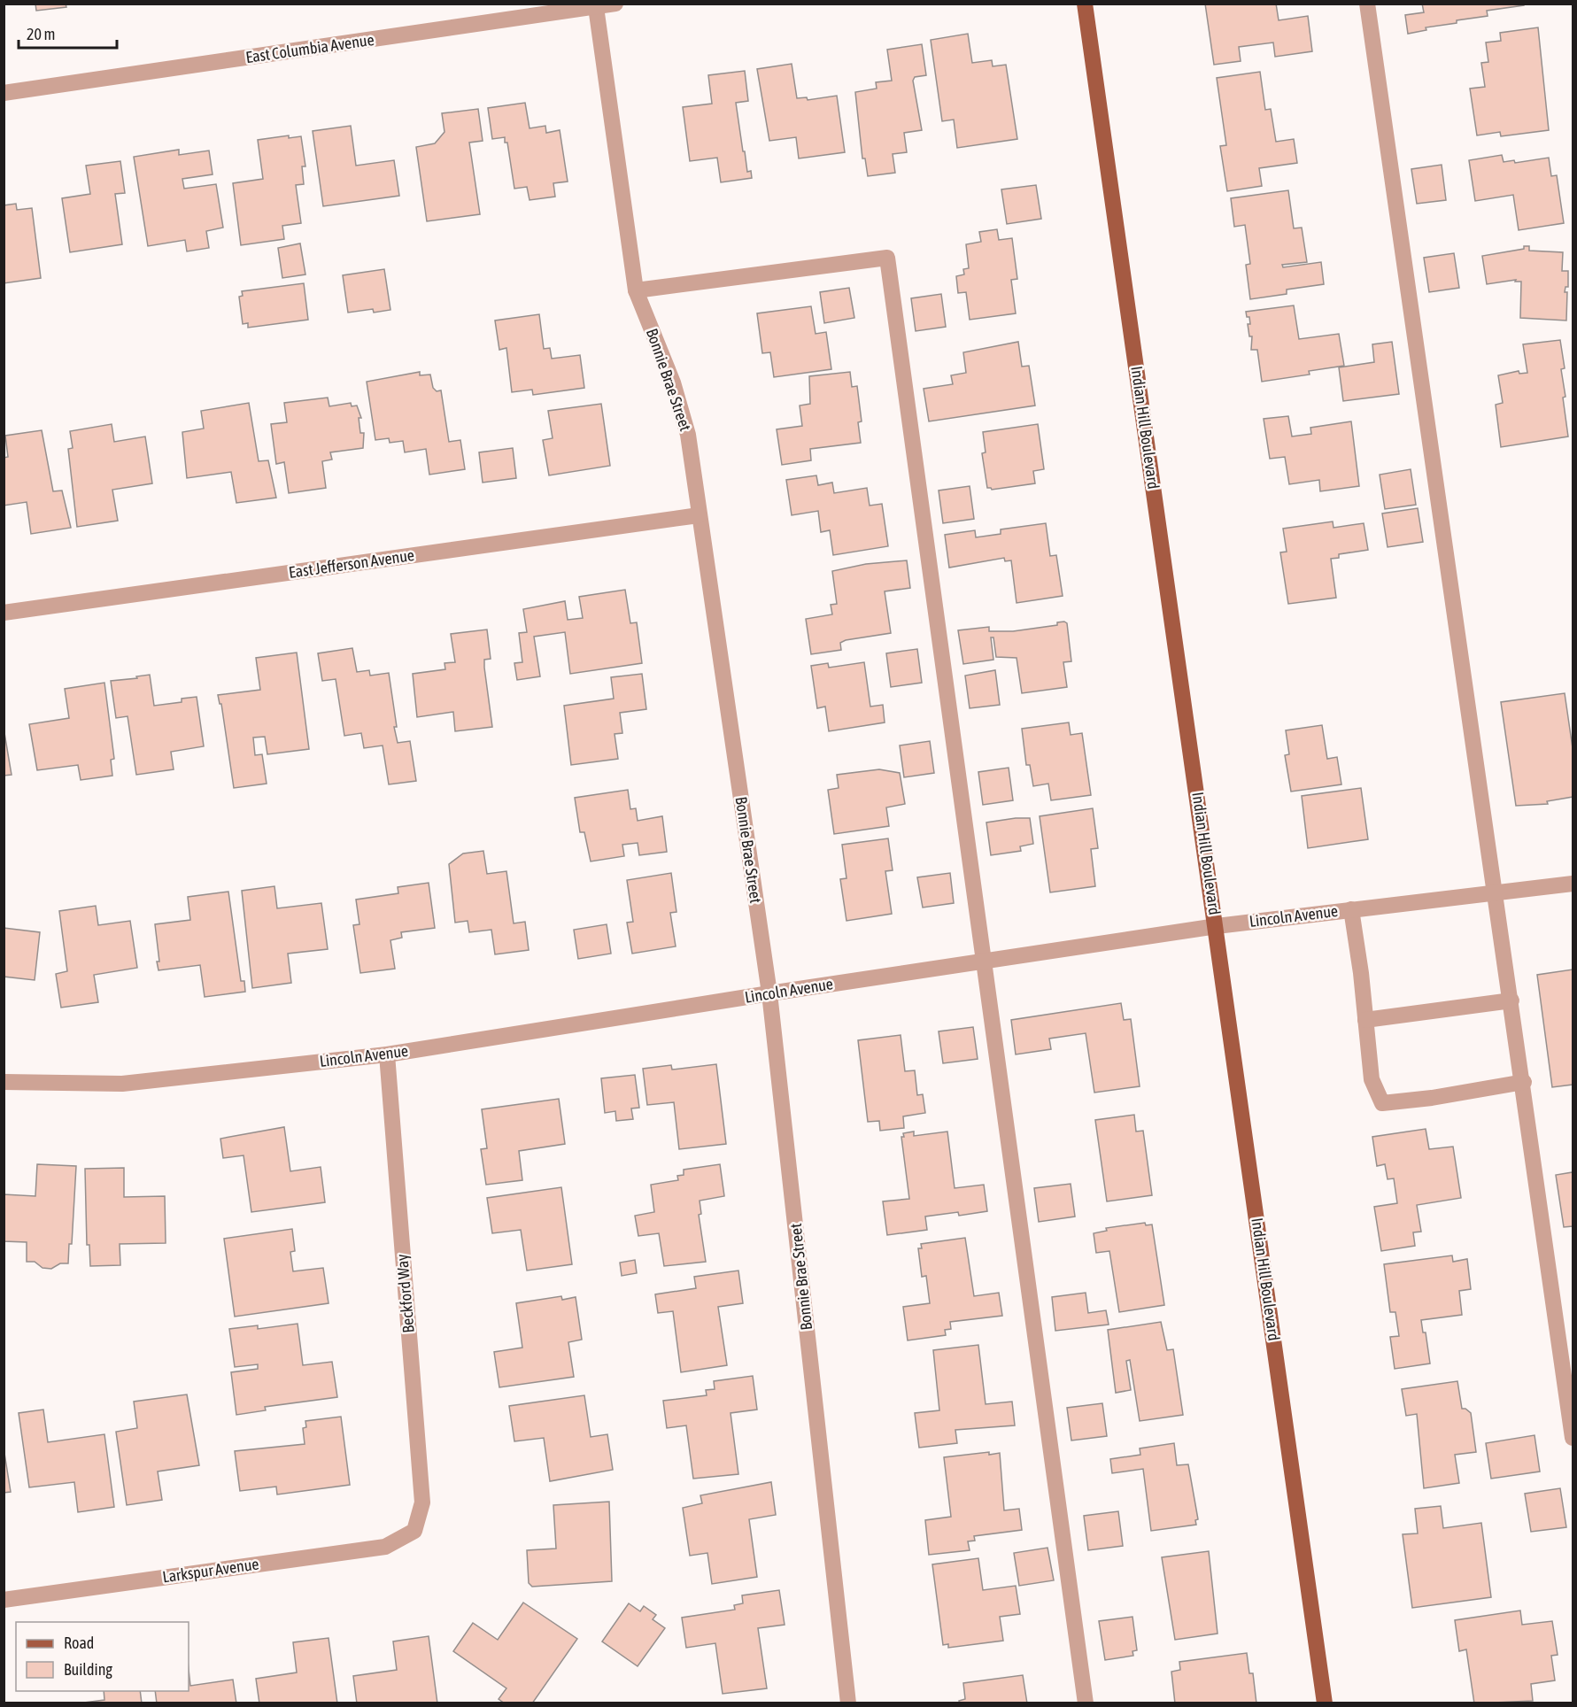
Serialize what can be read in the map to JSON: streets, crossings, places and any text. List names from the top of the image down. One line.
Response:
{"streets":{"main road":["Indian Hill Boulevard"],"street":["East Columbia Avenue","Bonnie Brae Street","East Jefferson Avenue","Lincoln Avenue","Beckford Way","Larkspur Avenue"]},"crossings":[["East Columbia Avenue","Bonnie Brae Street"],["Bonnie Brae Street","East Jefferson Avenue"],["Bonnie Brae Street","Lincoln Avenue"],["Indian Hill Boulevard","Lincoln Avenue"],["Lincoln Avenue","Beckford Way"],["Beckford Way","Larkspur Avenue"]],"legend":["Road","Building"],"scale_bar":"20 m"}
